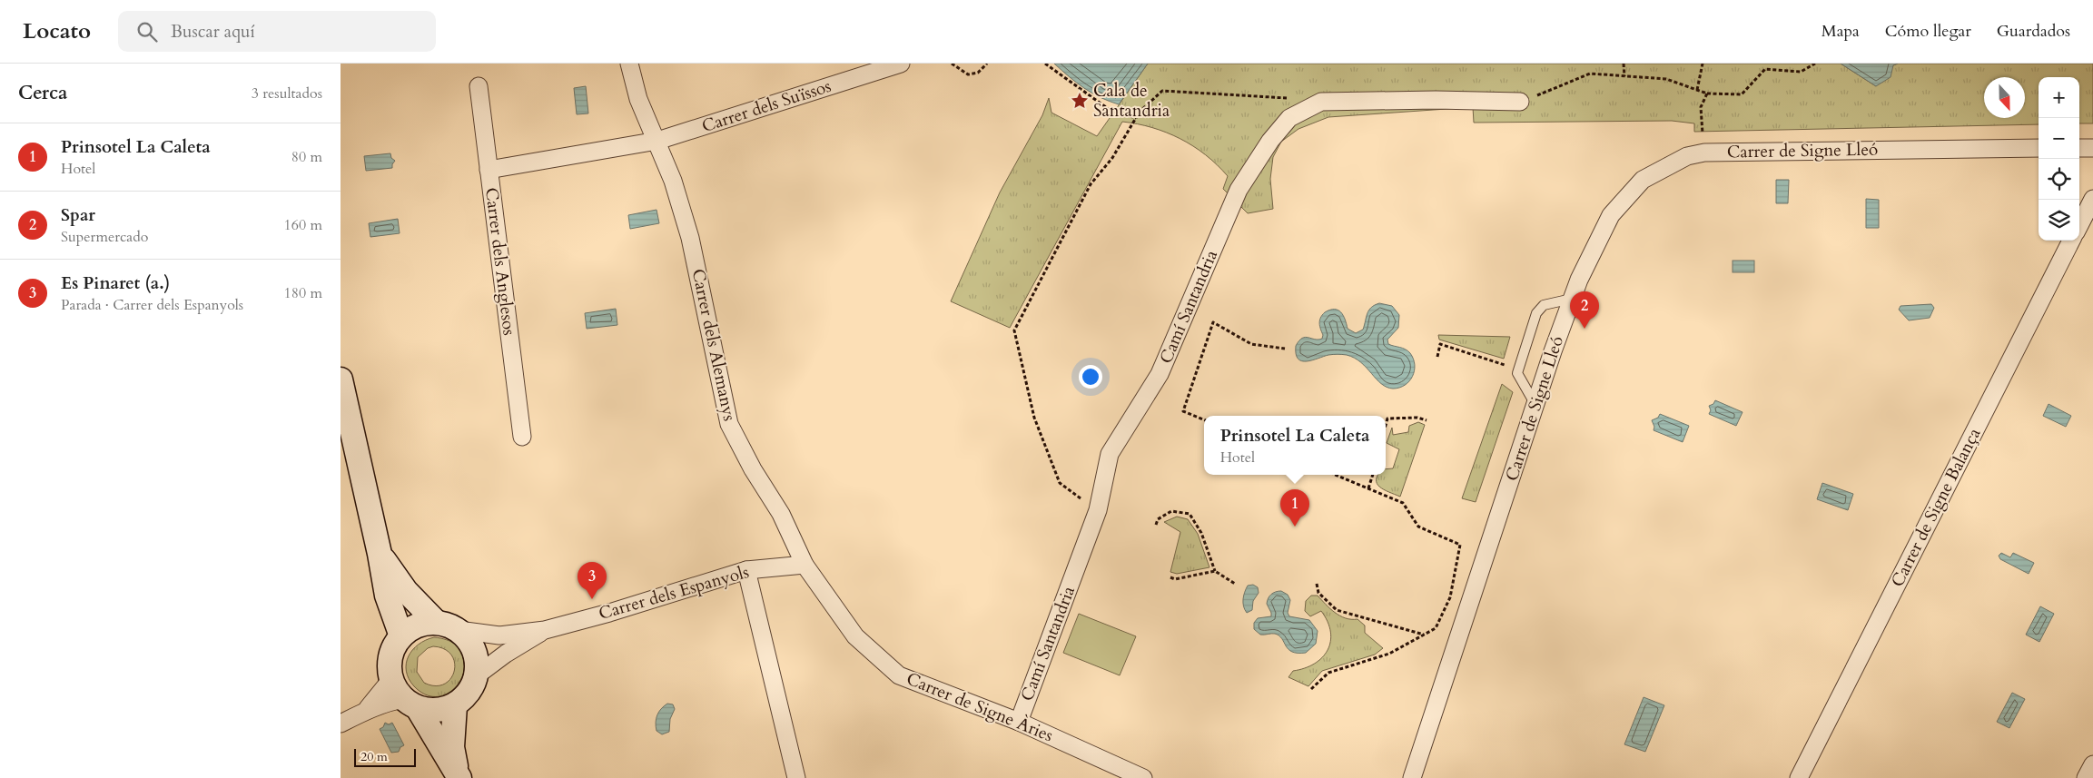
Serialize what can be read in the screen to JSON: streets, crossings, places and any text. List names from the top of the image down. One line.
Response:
{"streets":{"street":["Carrer dels Suïssos","Carrer de Signe Lleó","Carrer dels Anglesos","Camí Santandria","Carrer dels Alemanys","Carrer de Signe Balança","Carrer dels Espanyols","Carrer de Signe Àries"]},"crossings":[["Carrer dels Suïssos","Carrer dels Anglesos"],["Carrer dels Suïssos","Carrer dels Alemanys"],["Camí Santandria","Carrer de Signe Àries"],["Carrer dels Alemanys","Carrer dels Espanyols"],["Carrer dels Alemanys","Carrer de Signe Àries"],["Carrer dels Espanyols","Carrer de Signe Àries"]],"places":{"place":["Cala de Santandria"]},"scale_bar":"20 m","north":"bottom","page":{"header":"Locato","search":"Buscar aquí","nav":["Mapa","Cómo llegar","Guardados"],"heading":["Cerca","3 resultados"],"map_buttons":["+","−"],"list":[{"mark":"1","name":"Prinsotel La Caleta","note":"Hotel","value":"80 m"},{"mark":"2","name":"Spar","note":"Supermercado","value":"160 m"},{"mark":"3","name":"Es Pinaret (a.)","note":"Parada · Carrer dels Espanyols","value":"180 m"}],"pins":["2","1","3"],"popup":["Prinsotel La Caleta","Hotel"],"scale":"20 m"}}
